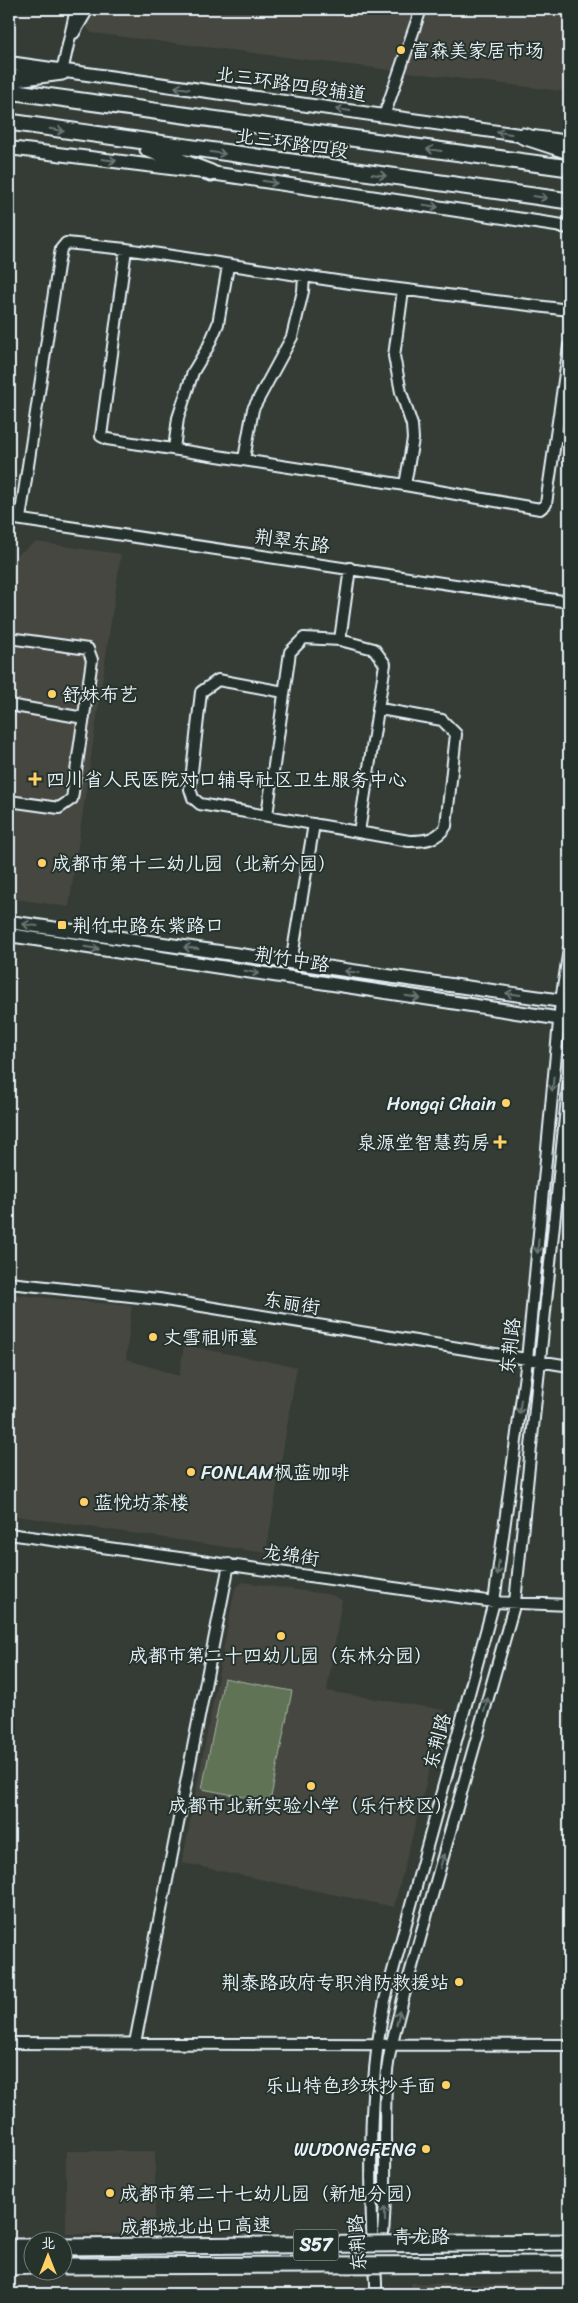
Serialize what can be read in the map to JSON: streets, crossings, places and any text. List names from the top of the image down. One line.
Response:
{"streets":{"highway":["北三环路四段","成都城北出口高速","S57"],"main road":["北三环路四段辅道","荆竹中路"],"street":["荆翠东路","东丽街","东荆路","龙绵街","青龙路"]},"crossings":[["荆竹中路","东荆路"],["东丽街","东荆路"],["东荆路","龙绵街"],["东荆路","青龙路"]],"places":{"other":["富森美家居市场","舒妹布艺","成都市第十二幼儿园（北新分园）","Hongqi Chain","丈雪祖师墓","FONLAM枫蓝咖啡","蓝悦坊茶楼","成都市第二十四幼儿园（东林分园）","成都市北新实验小学（乐行校区）","荆泰路政府专职消防救援站","乐山特色珍珠抄手面","WUDONGFENG","成都市第二十七幼儿园（新旭分园）"],"health":["四川省人民医院对口辅导社区卫生服务中心","泉源堂智慧药房"],"transit":["荆竹中路东紫路口"]},"north":"top"}
